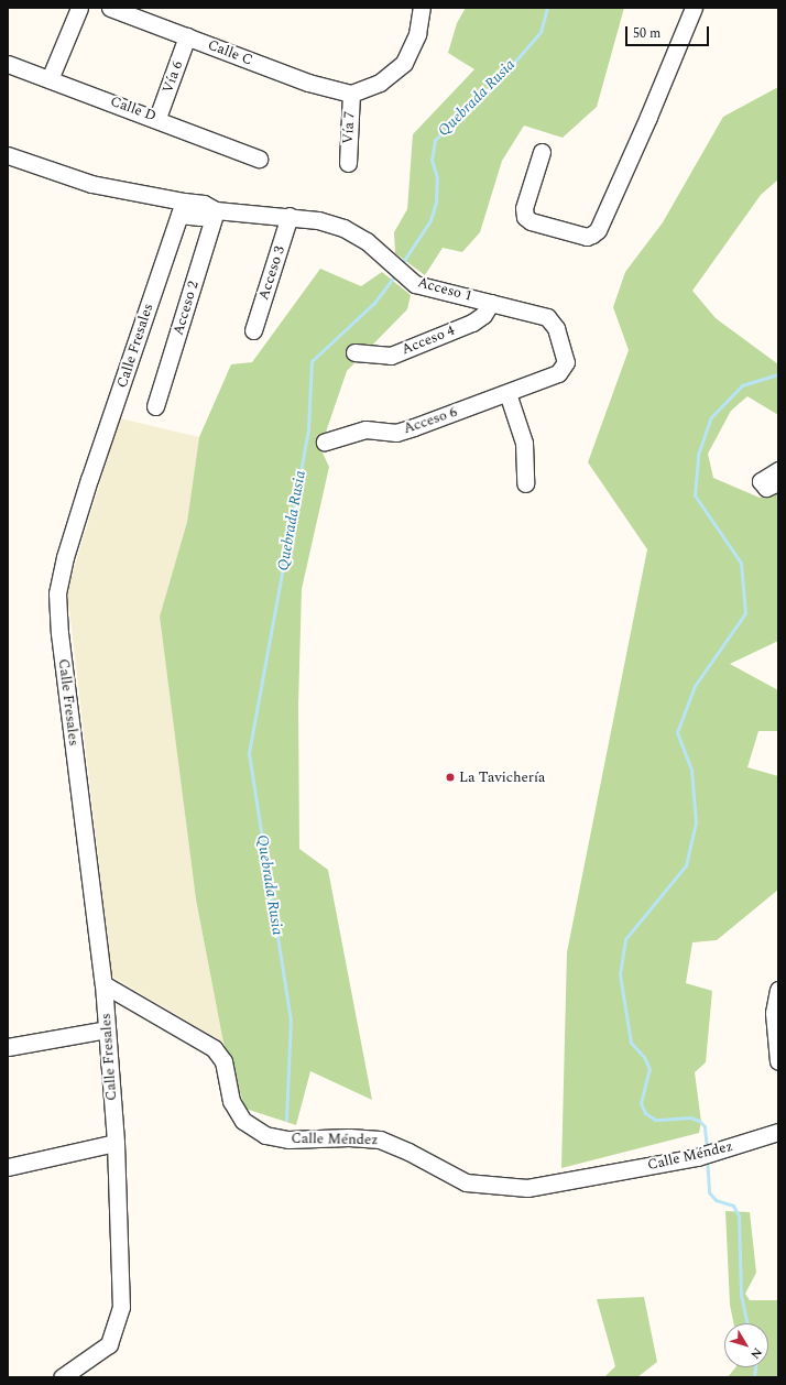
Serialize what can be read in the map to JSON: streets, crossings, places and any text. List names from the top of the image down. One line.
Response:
{"streets":{"street":["Calle C","Vía 6","Calle D","Vía 7","Acceso 3","Acceso 1","Acceso 2","Acceso 4","Calle Fresales","Acceso 6","Calle Méndez"]},"crossings":[["Calle C","Vía 6"],["Calle C","Vía 7"],["Vía 6","Calle D"],["Acceso 3","Acceso 1"],["Acceso 1","Acceso 2"],["Acceso 1","Acceso 4"],["Acceso 1","Calle Fresales"],["Acceso 1","Acceso 6"],["Calle Fresales","Calle Méndez"]],"water":["Quebrada Rusia"],"places":["La Tavichería"],"scale_bar":"50 m","north":"bottom right"}
